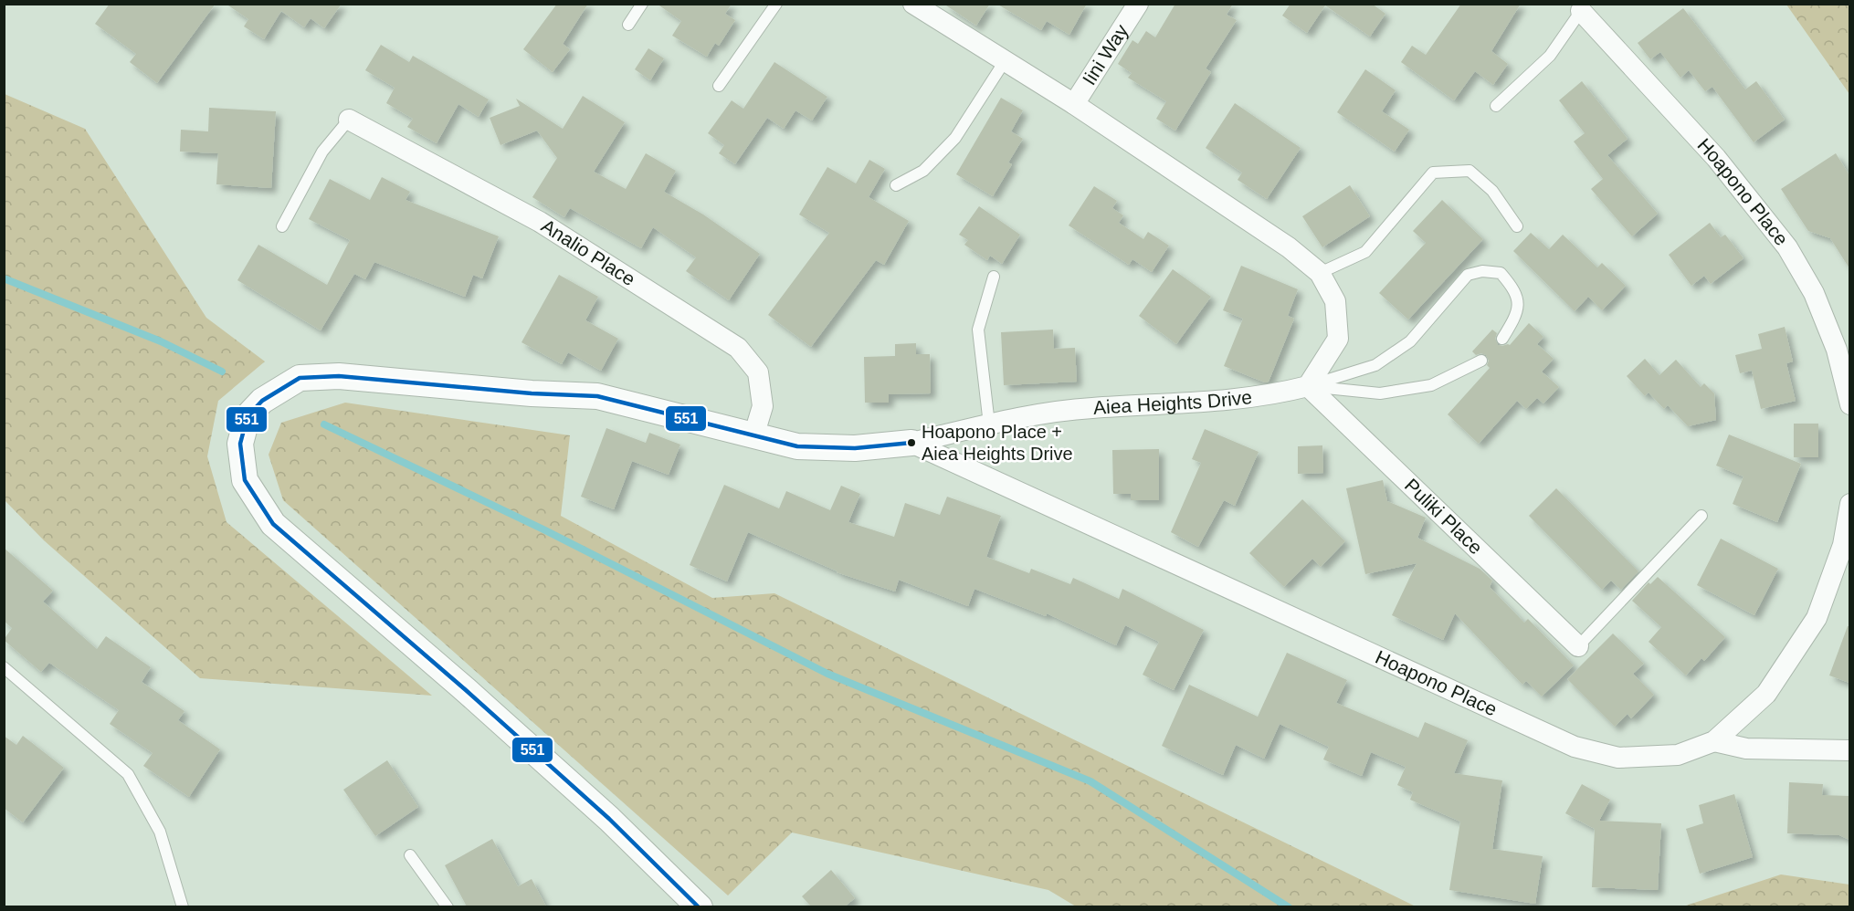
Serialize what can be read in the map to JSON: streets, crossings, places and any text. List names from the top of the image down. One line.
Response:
{"streets":{"street":["Iini Way","Hoapono Place","Analio Place","Aiea Heights Drive","Puliki Place"]},"crossings":[["Hoapono Place","Aiea Heights Drive"],["Analio Place","Aiea Heights Drive"],["Aiea Heights Drive","Puliki Place"]],"places":["Hoapono Place + Aiea Heights Drive"],"lines":["transit line 551"]}
